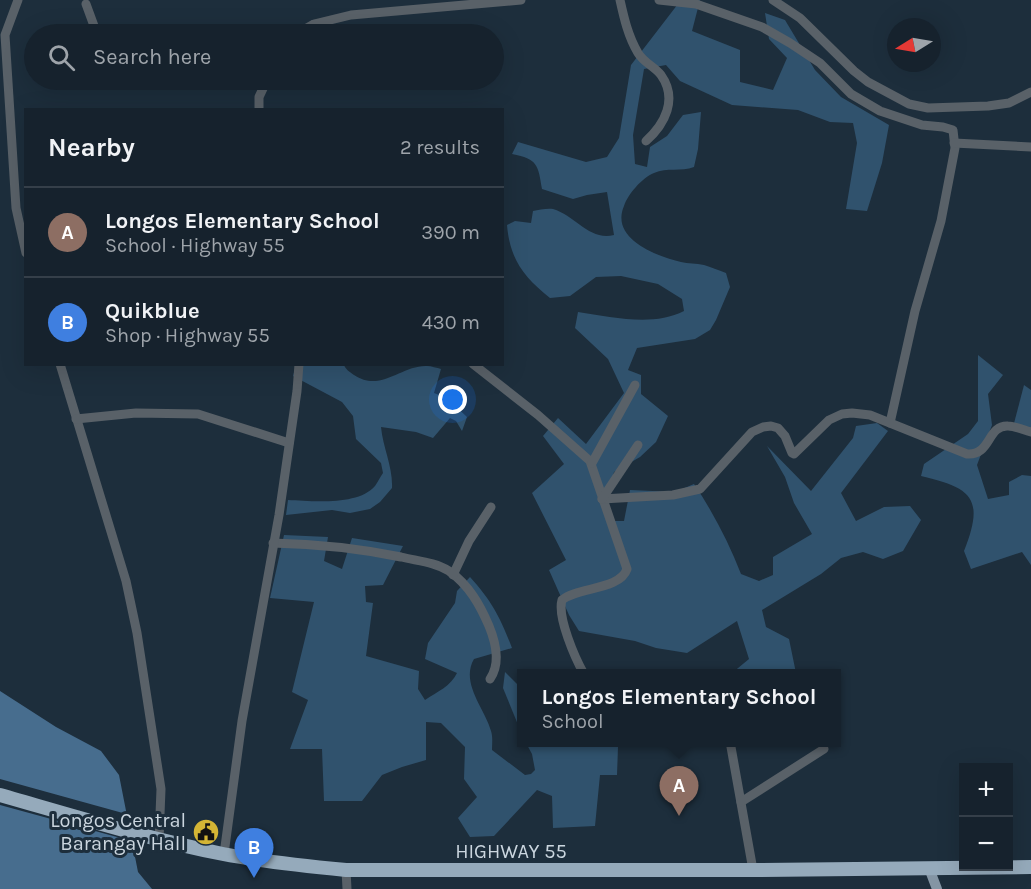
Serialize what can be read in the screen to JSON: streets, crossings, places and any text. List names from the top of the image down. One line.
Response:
{"streets":{"highway":["HIGHWAY 55"]},"places":{"public building":["Longos Central Barangay Hall"]},"north":"left","page":{"search":"Search here","heading":["Nearby","2 results"],"list":[{"mark":"A","name":"Longos Elementary School","note":"School · Highway 55","value":"390 m"},{"mark":"B","name":"Quikblue","note":"Shop · Highway 55","value":"430 m"}],"popup":["Longos Elementary School","School"],"map_buttons":["+","−"],"pins":["A","B"]}}
